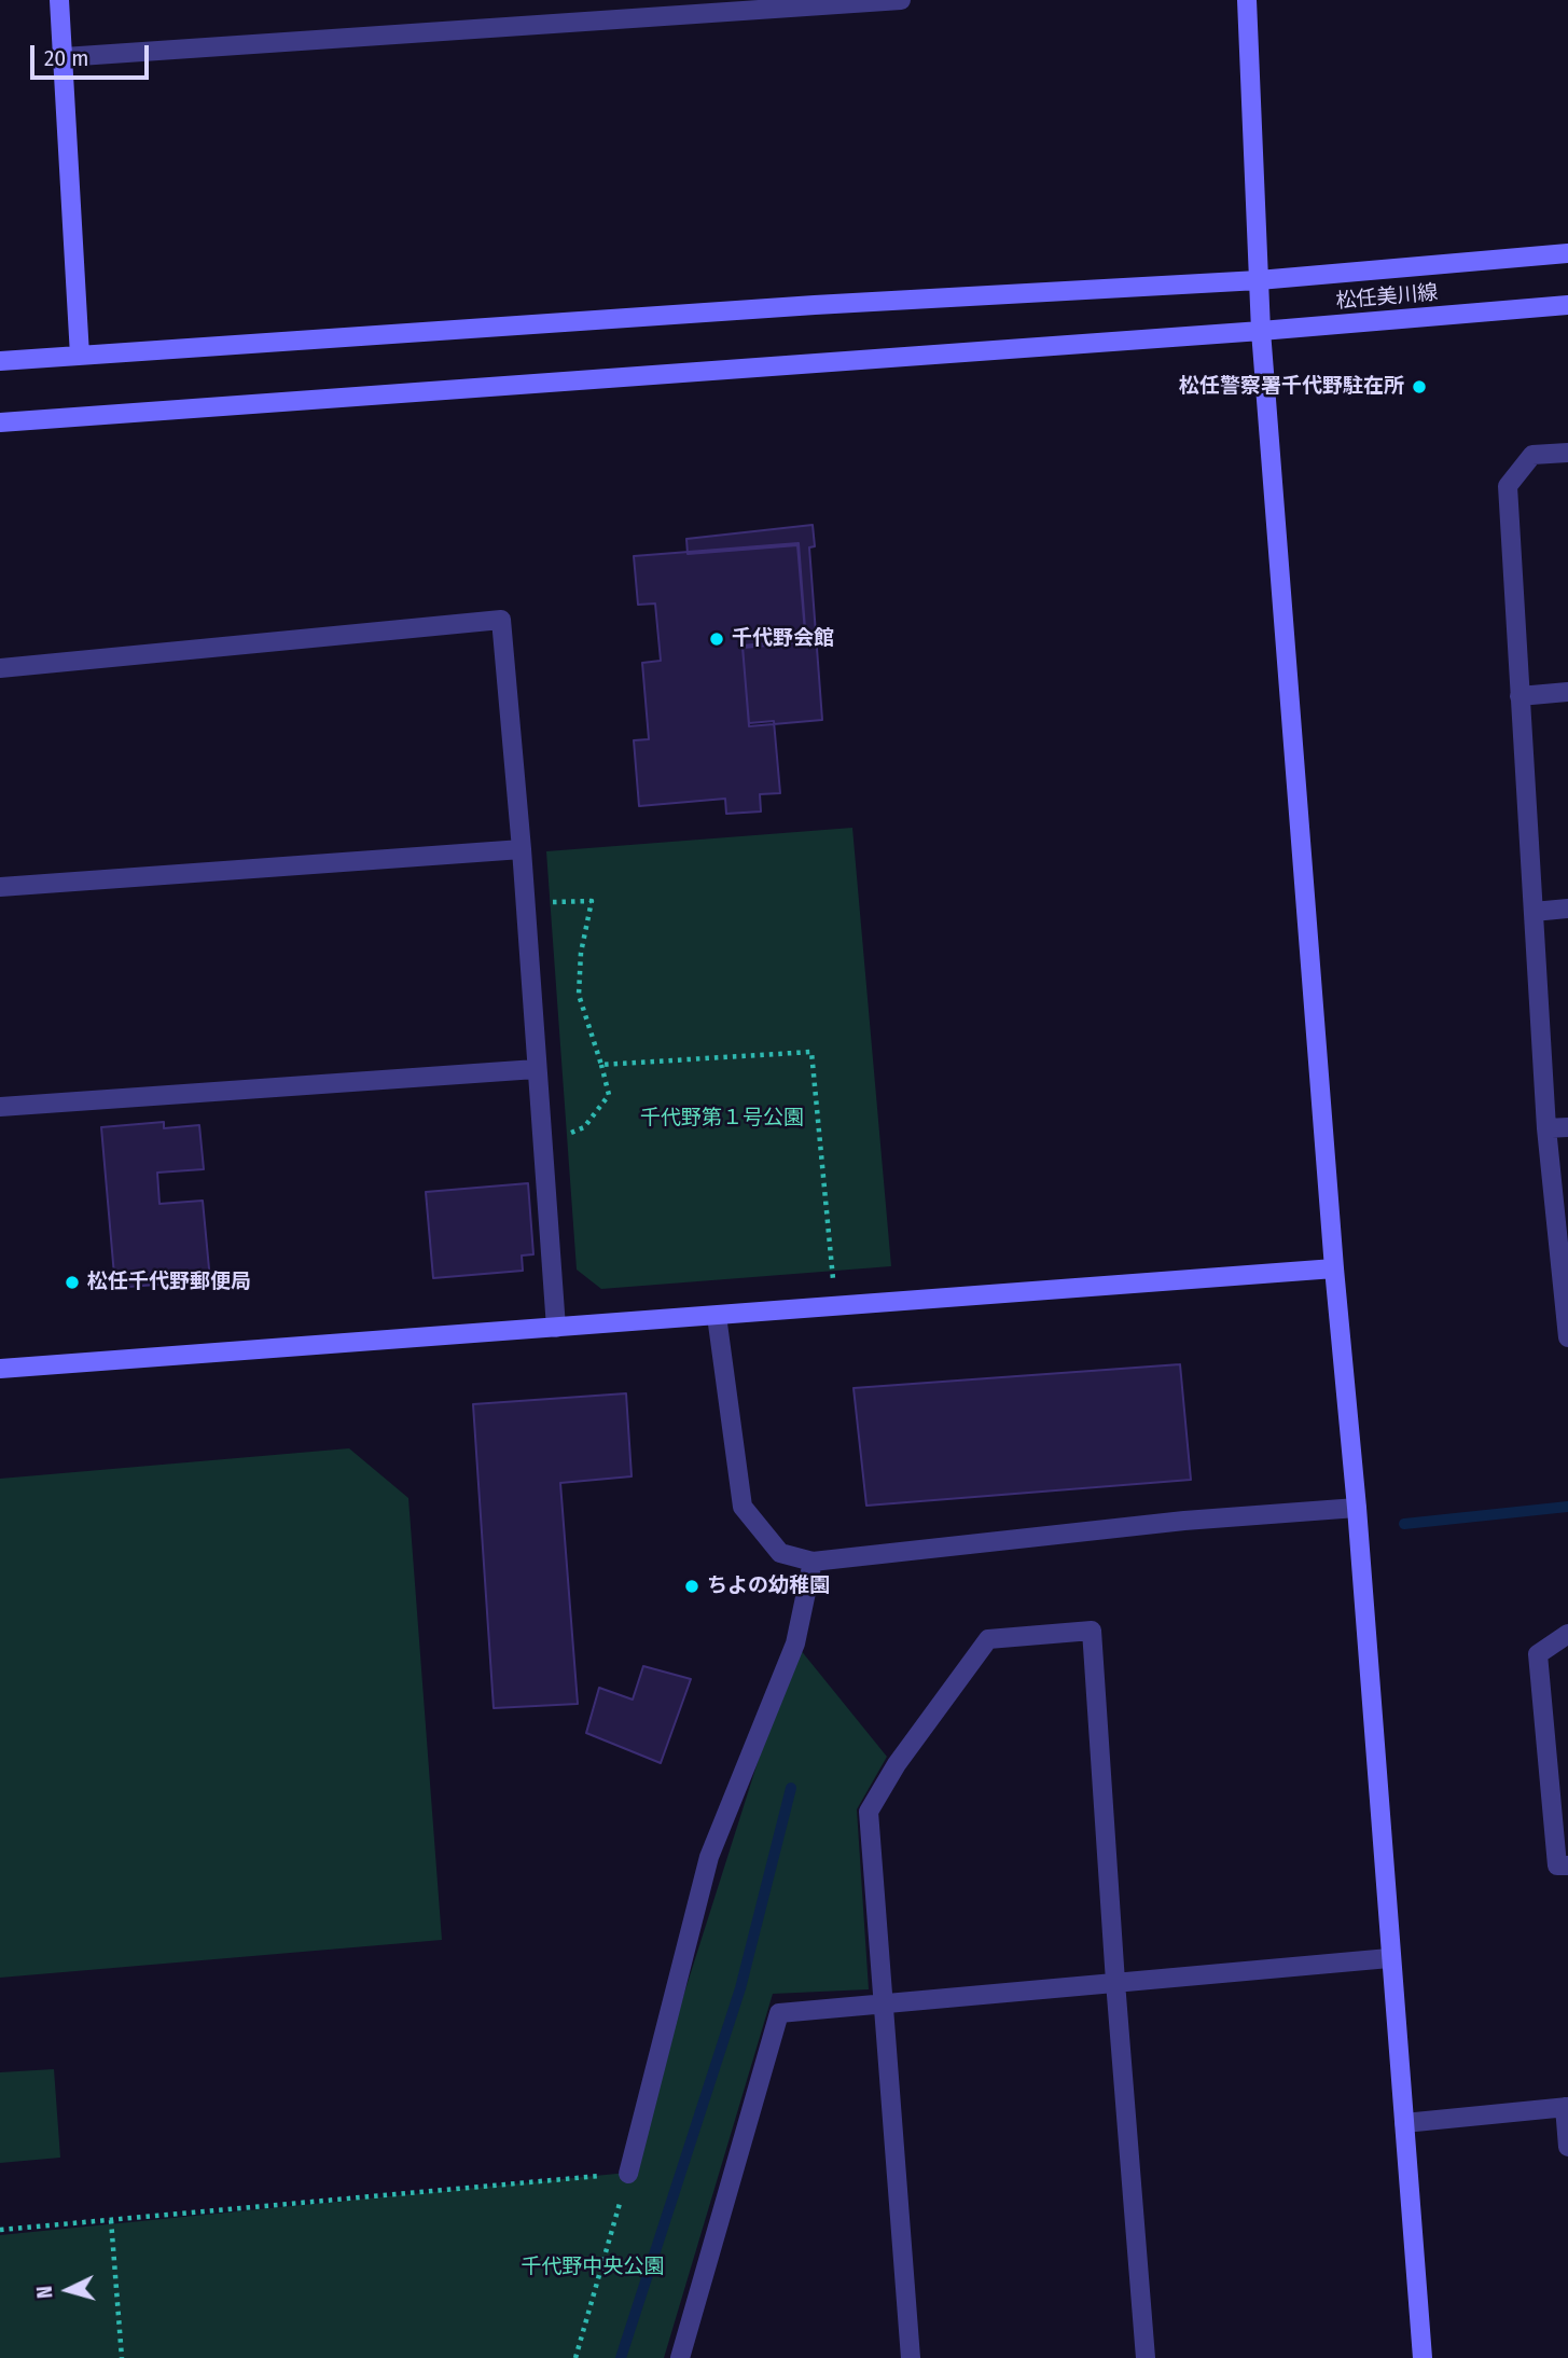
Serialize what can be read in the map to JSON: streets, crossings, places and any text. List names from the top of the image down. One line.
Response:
{"streets":{"street":["松任美川線"]},"parks":["千代野第１号公園","千代野中央公園"],"places":["松任警察署千代野駐在所","千代野会館","松任千代野郵便局","ちよの幼稚園"],"scale_bar":"20 m","north":"left"}
